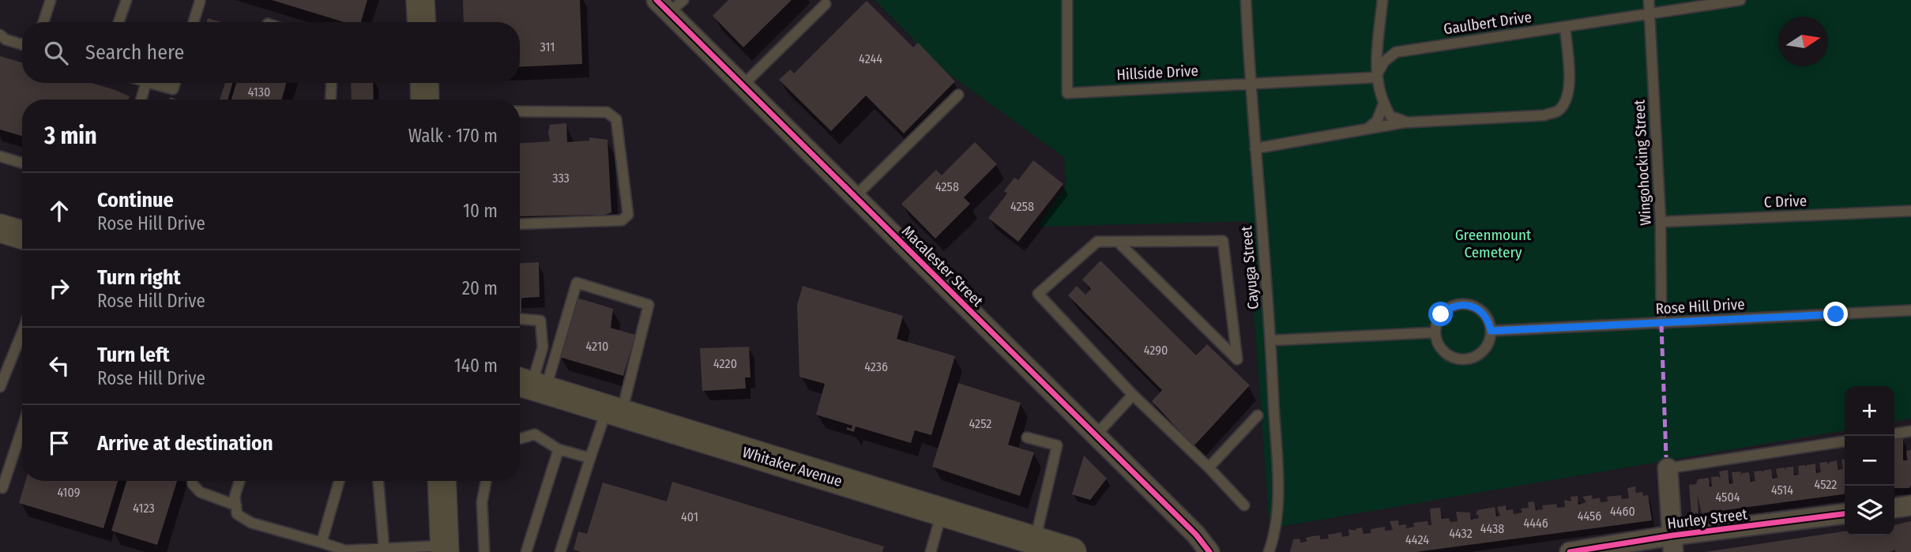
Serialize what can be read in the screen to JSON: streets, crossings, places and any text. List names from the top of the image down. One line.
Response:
{"streets":{"main road":["Whitaker Avenue"],"street":["Macalester Street","Hurley Street"],"lane":["Gaulbert Drive","Hillside Drive","Wingohocking Street","C Drive","Cayuga Street","Rose Hill Drive"]},"crossings":[["Gaulbert Drive","Wingohocking Street"],["Hillside Drive","Cayuga Street"],["Wingohocking Street","C Drive"],["Wingohocking Street","Rose Hill Drive"]],"parks":["Greenmount Cemetery"],"house_numbers":["311","4244","4130","333","4258","4258","4210","4290","4220","4236","4252","4522","4514","4109","4504","4123","4460","4456","401","4446","4438","4432","4424"],"north":"right","page":{"search":"Search here","heading":["3 min","Walk · 170 m"],"list":[["Continue","Rose Hill Drive","10 m"],["Turn right","Rose Hill Drive","20 m"],["Turn left","Rose Hill Drive","140 m"],"Arrive at destination"],"map_buttons":["+","−"]}}
